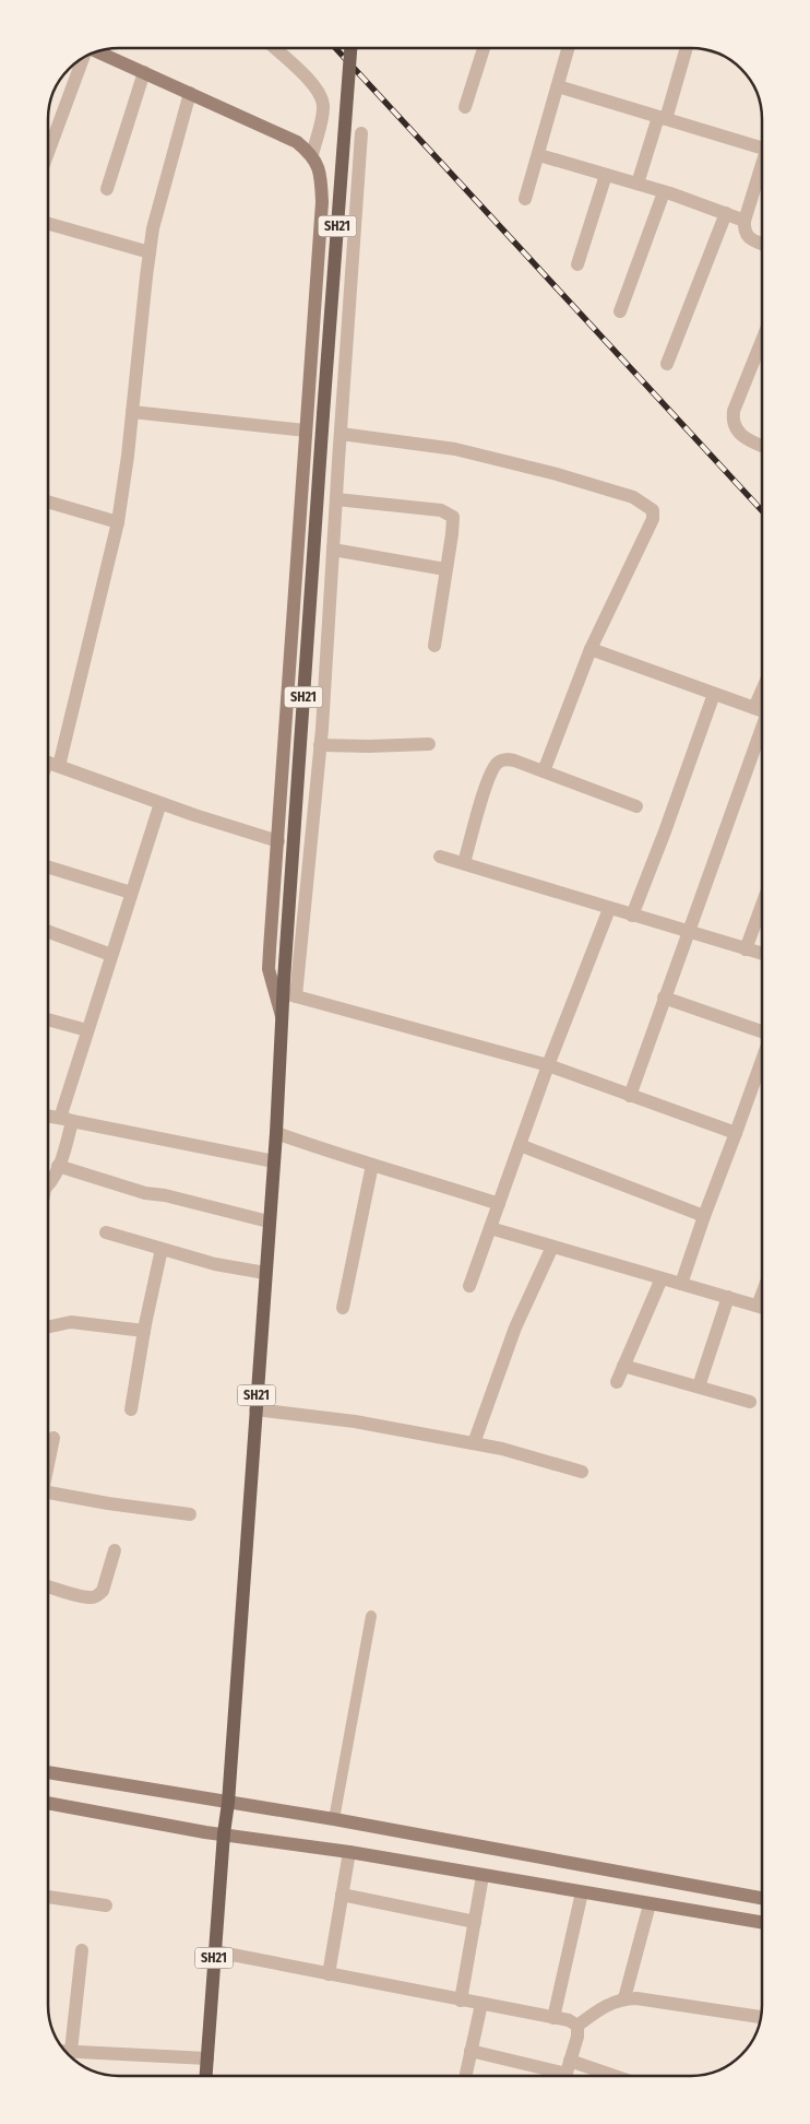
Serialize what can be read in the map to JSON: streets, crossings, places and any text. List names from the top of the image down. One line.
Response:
{"streets":{"main road":["SH21"]}}
